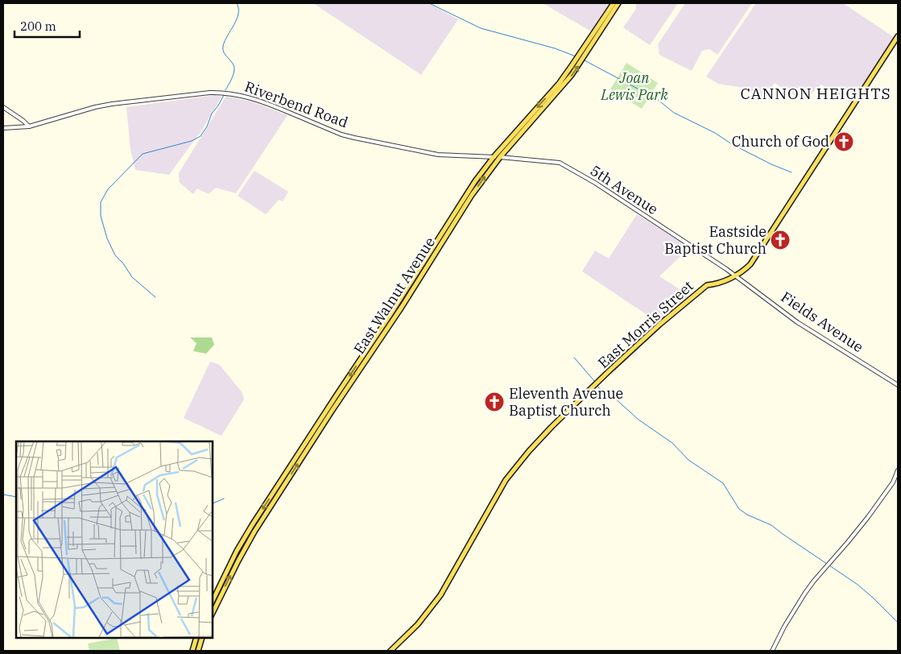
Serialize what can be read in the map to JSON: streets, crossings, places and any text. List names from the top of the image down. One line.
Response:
{"streets":{"main road":["East Walnut Avenue","East Morris Street"],"street":["Riverbend Road","5th Avenue","Fields Avenue"]},"crossings":[["Riverbend Road","5th Avenue"],["Riverbend Road","East Walnut Avenue"],["5th Avenue","Fields Avenue"],["5th Avenue","East Morris Street"],["Fields Avenue","East Morris Street"]],"districts":["CANNON HEIGHTS"],"parks":["Joan Lewis Park"],"places":{"church":["Church of God","Eastside Baptist Church","Eleventh Avenue Baptist Church"]},"scale_bar":"200 m"}
